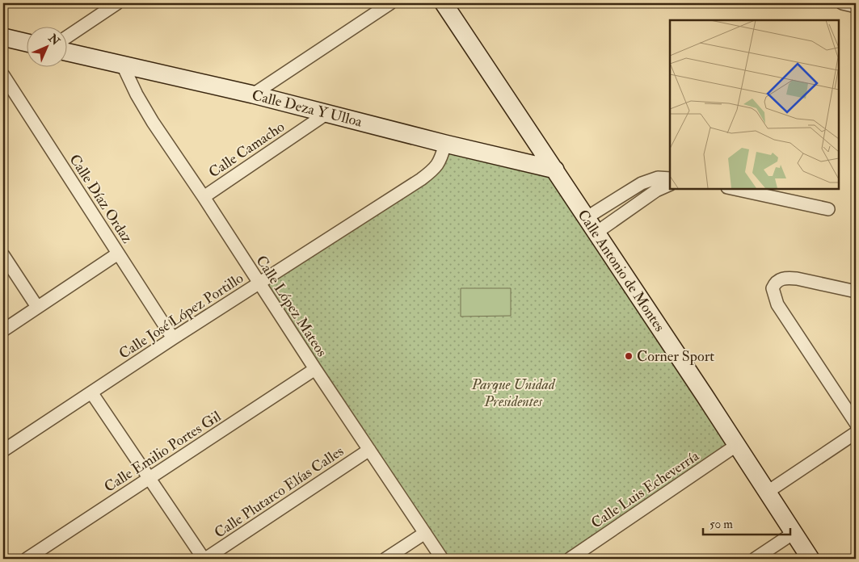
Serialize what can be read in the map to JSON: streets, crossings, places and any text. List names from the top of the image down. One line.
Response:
{"streets":{"main road":["Calle Deza Y Ulloa","Calle Antonio de Montes"],"street":["Calle Camacho","Calle Díaz Ordaz","Calle López Mateos","Calle José López Portillo","Calle Emilio Portes Gil","Calle Luis Echeverría","Calle Plutarco Elías Calles"]},"crossings":[["Calle Deza Y Ulloa","Calle Camacho"],["Calle Deza Y Ulloa","Calle Antonio de Montes"],["Calle Deza Y Ulloa","Calle López Mateos"],["Calle Deza Y Ulloa","Calle José López Portillo"],["Calle Camacho","Calle López Mateos"],["Calle Díaz Ordaz","Calle José López Portillo"],["Calle Antonio de Montes","Calle Luis Echeverría"],["Calle López Mateos","Calle José López Portillo"],["Calle López Mateos","Calle Emilio Portes Gil"],["Calle López Mateos","Calle Plutarco Elías Calles"]],"parks":["Parque Unidad Presidentes"],"places":["Corner Sport"],"scale_bar":"50 m","north":"top right"}
